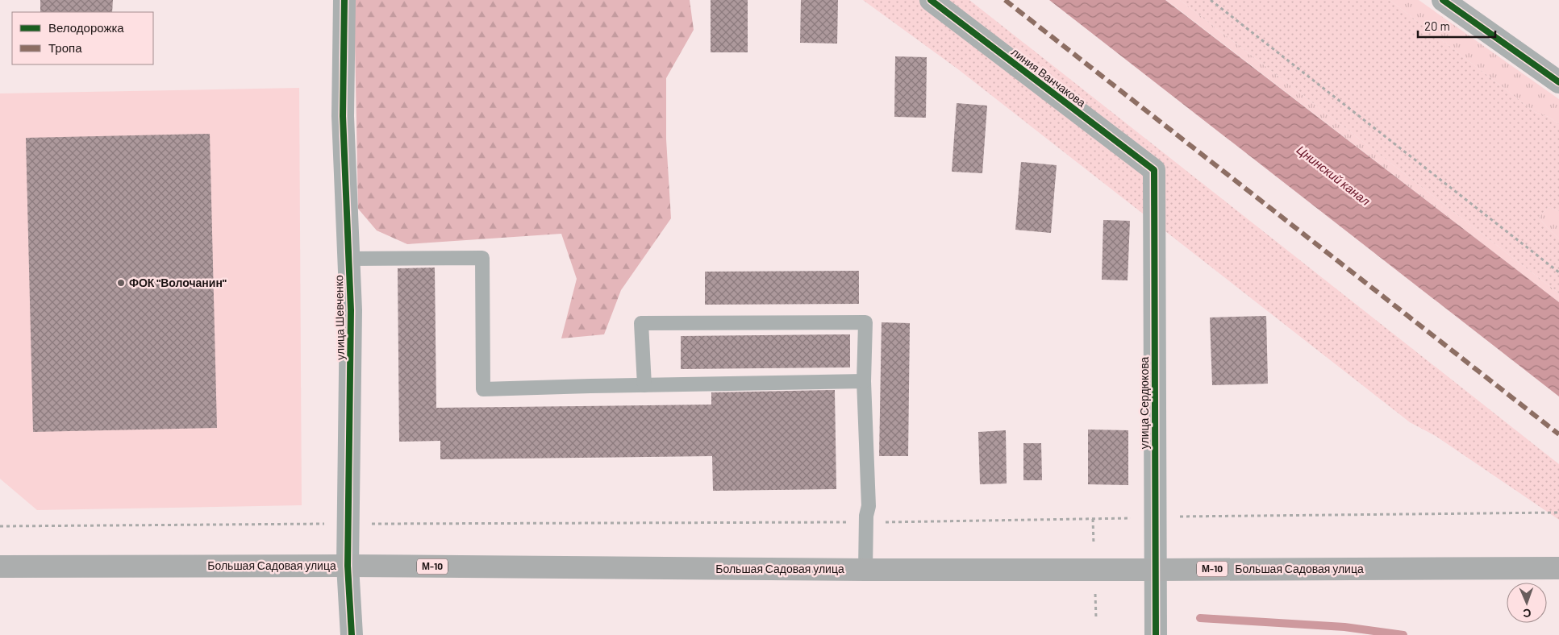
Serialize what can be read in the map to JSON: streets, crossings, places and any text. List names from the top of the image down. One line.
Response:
{"streets":{"highway":["Большая Садовая улица","М-10"],"street":["линия Ванчакова","улица Шевченко","улица Сердюкова"]},"crossings":[["линия Ванчакова","улица Сердюкова"],["улица Шевченко","Большая Садовая улица"],["улица Сердюкова","Большая Садовая улица"]],"water":["Цнинский канал"],"places":["ФОК \"Волочанин\""],"legend":["Велодорожка","Тропа"],"scale_bar":"20 m","north":"bottom"}
